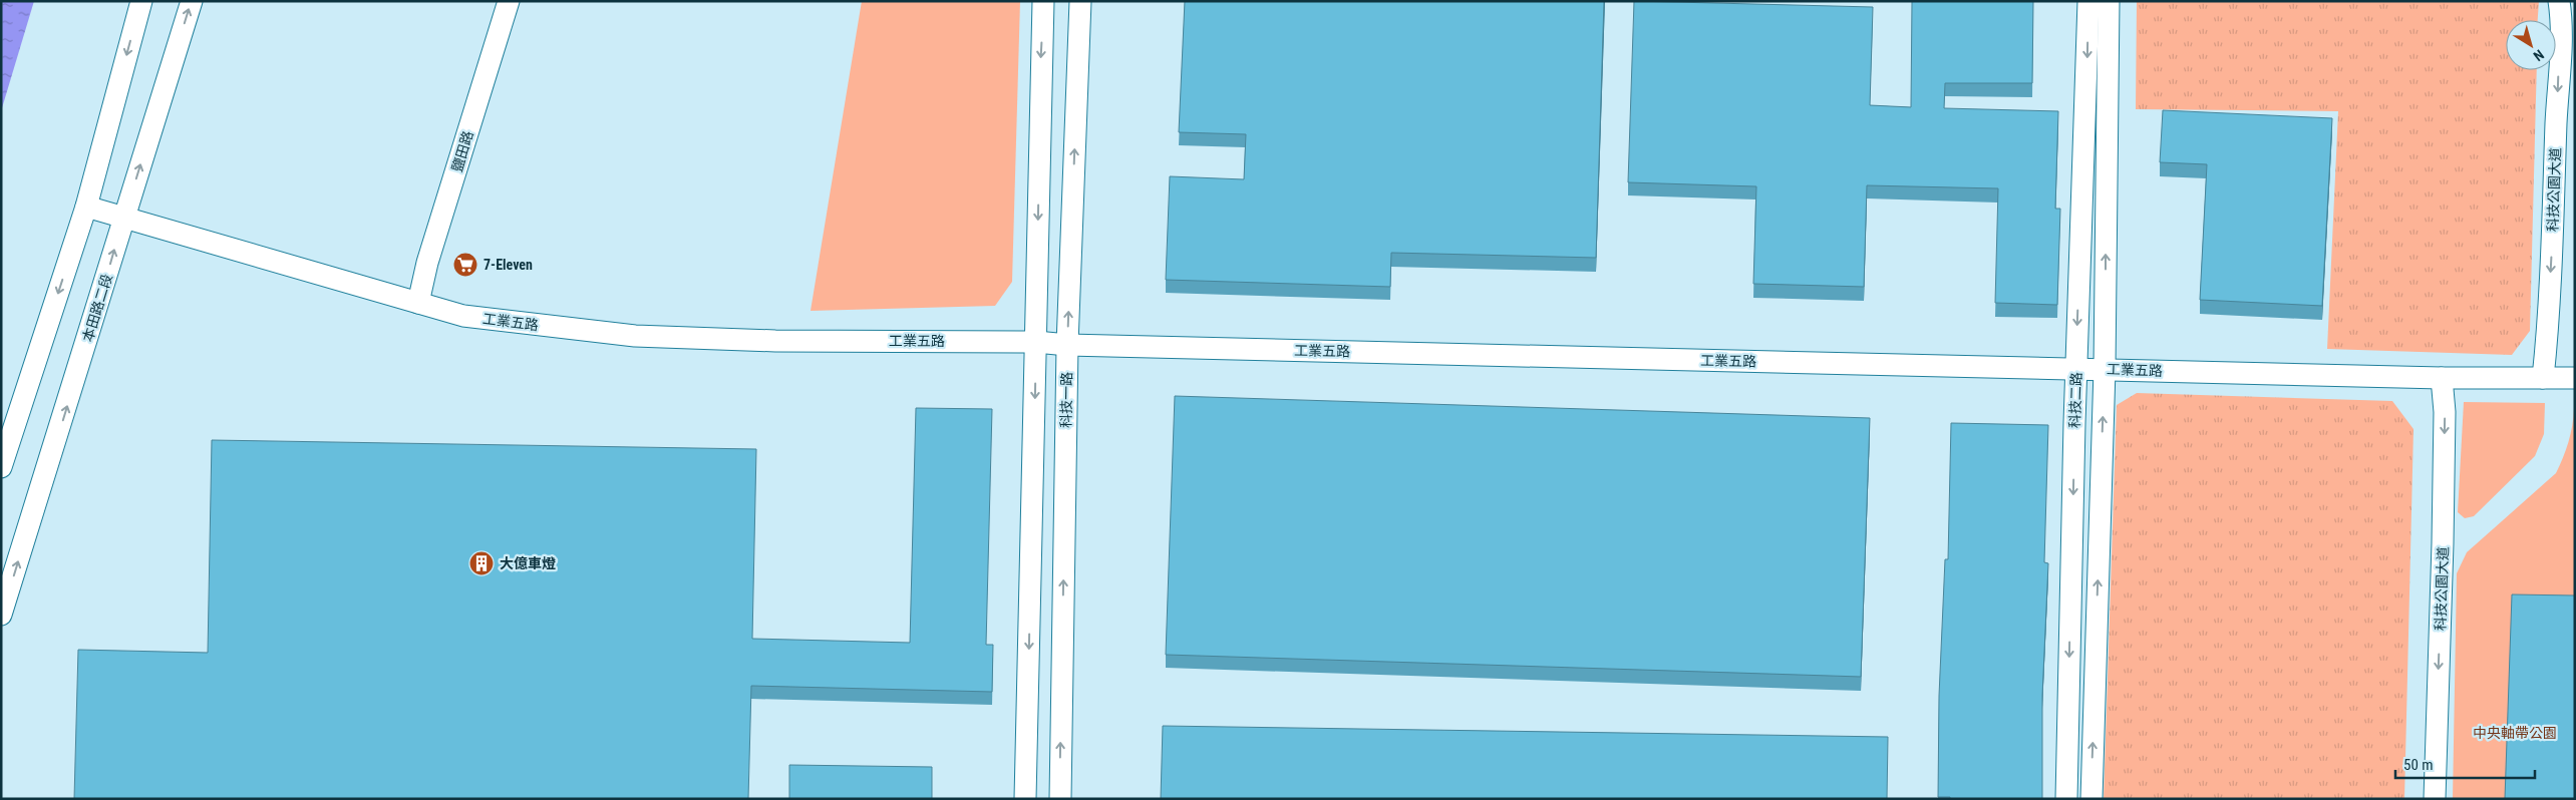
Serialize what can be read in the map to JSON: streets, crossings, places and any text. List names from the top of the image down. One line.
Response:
{"streets":{"street":["鹽田路","科技公園大道","本田路二段","工業五路","科技一路","科技二路"]},"crossings":[["鹽田路","工業五路"],["科技公園大道","工業五路"],["本田路二段","工業五路"],["工業五路","科技一路"],["工業五路","科技二路"]],"one_way":["科技公園大道"],"parks":["中央軸帶公園"],"places":{"supermarket":["7-Eleven"],"building":["大億車燈"]},"scale_bar":"50 m","north":"bottom right"}
